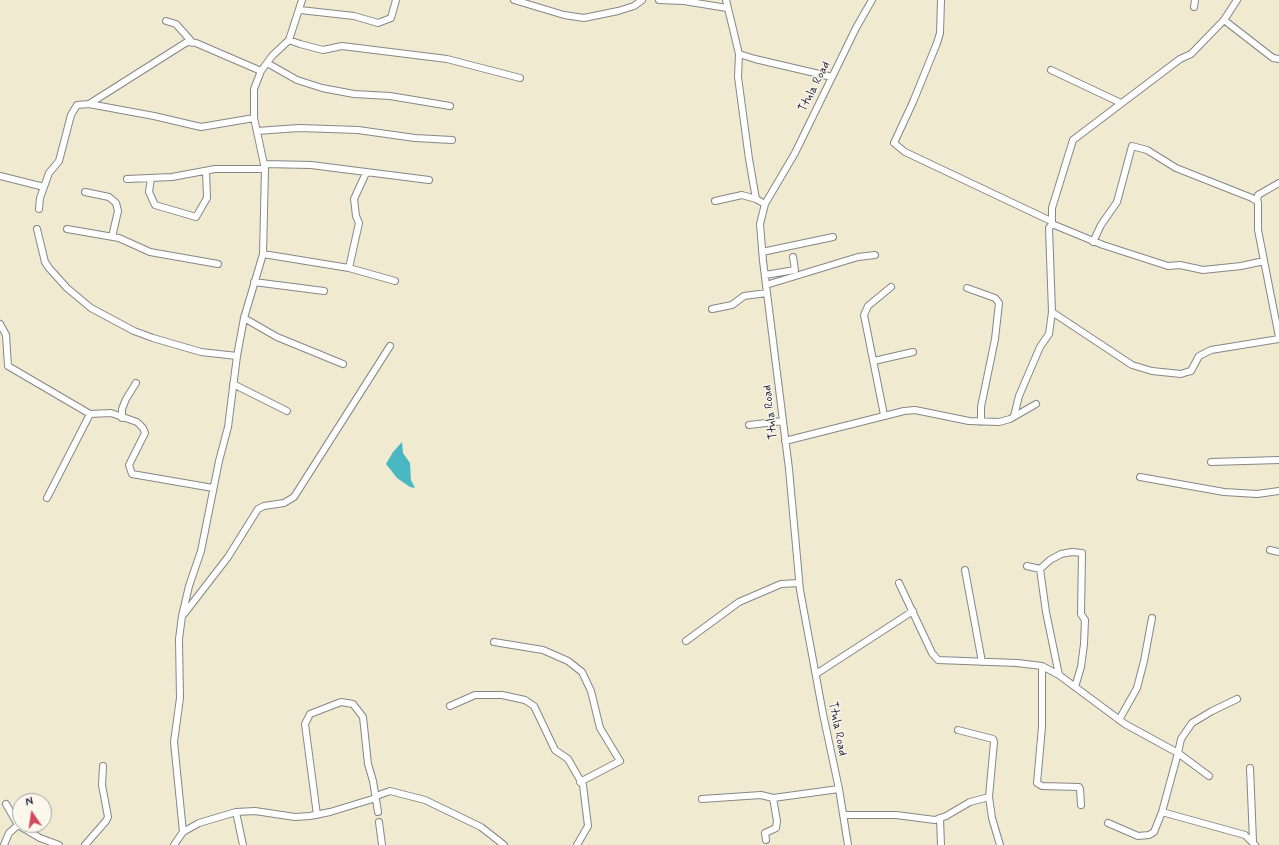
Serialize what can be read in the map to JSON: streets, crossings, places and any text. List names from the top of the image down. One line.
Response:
{"streets":{"street":["Ttula Road"]},"north":"top"}
